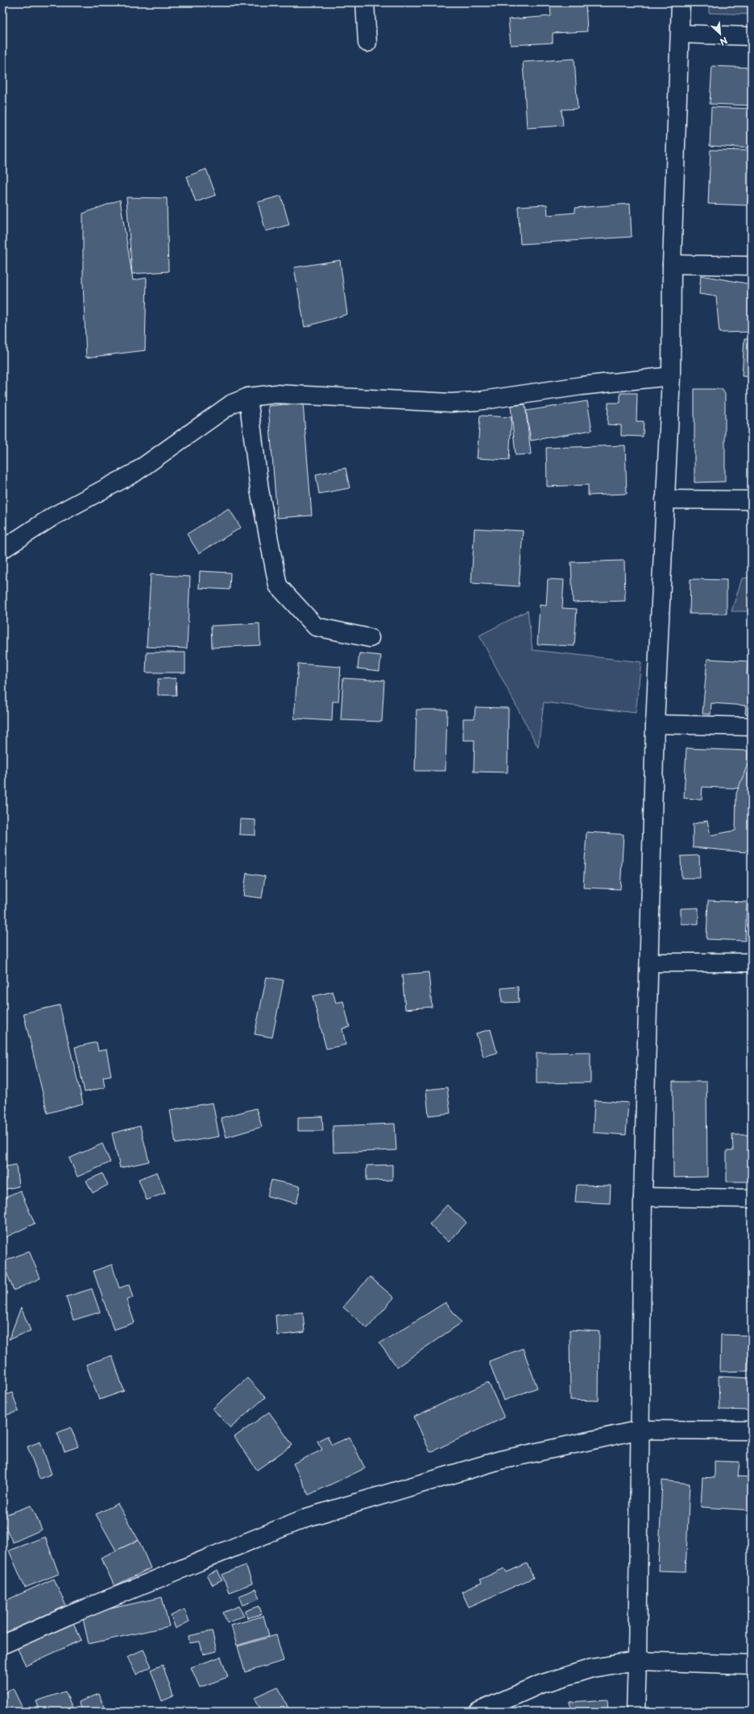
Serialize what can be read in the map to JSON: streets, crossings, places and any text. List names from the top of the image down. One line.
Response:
{"north":"bottom right"}
